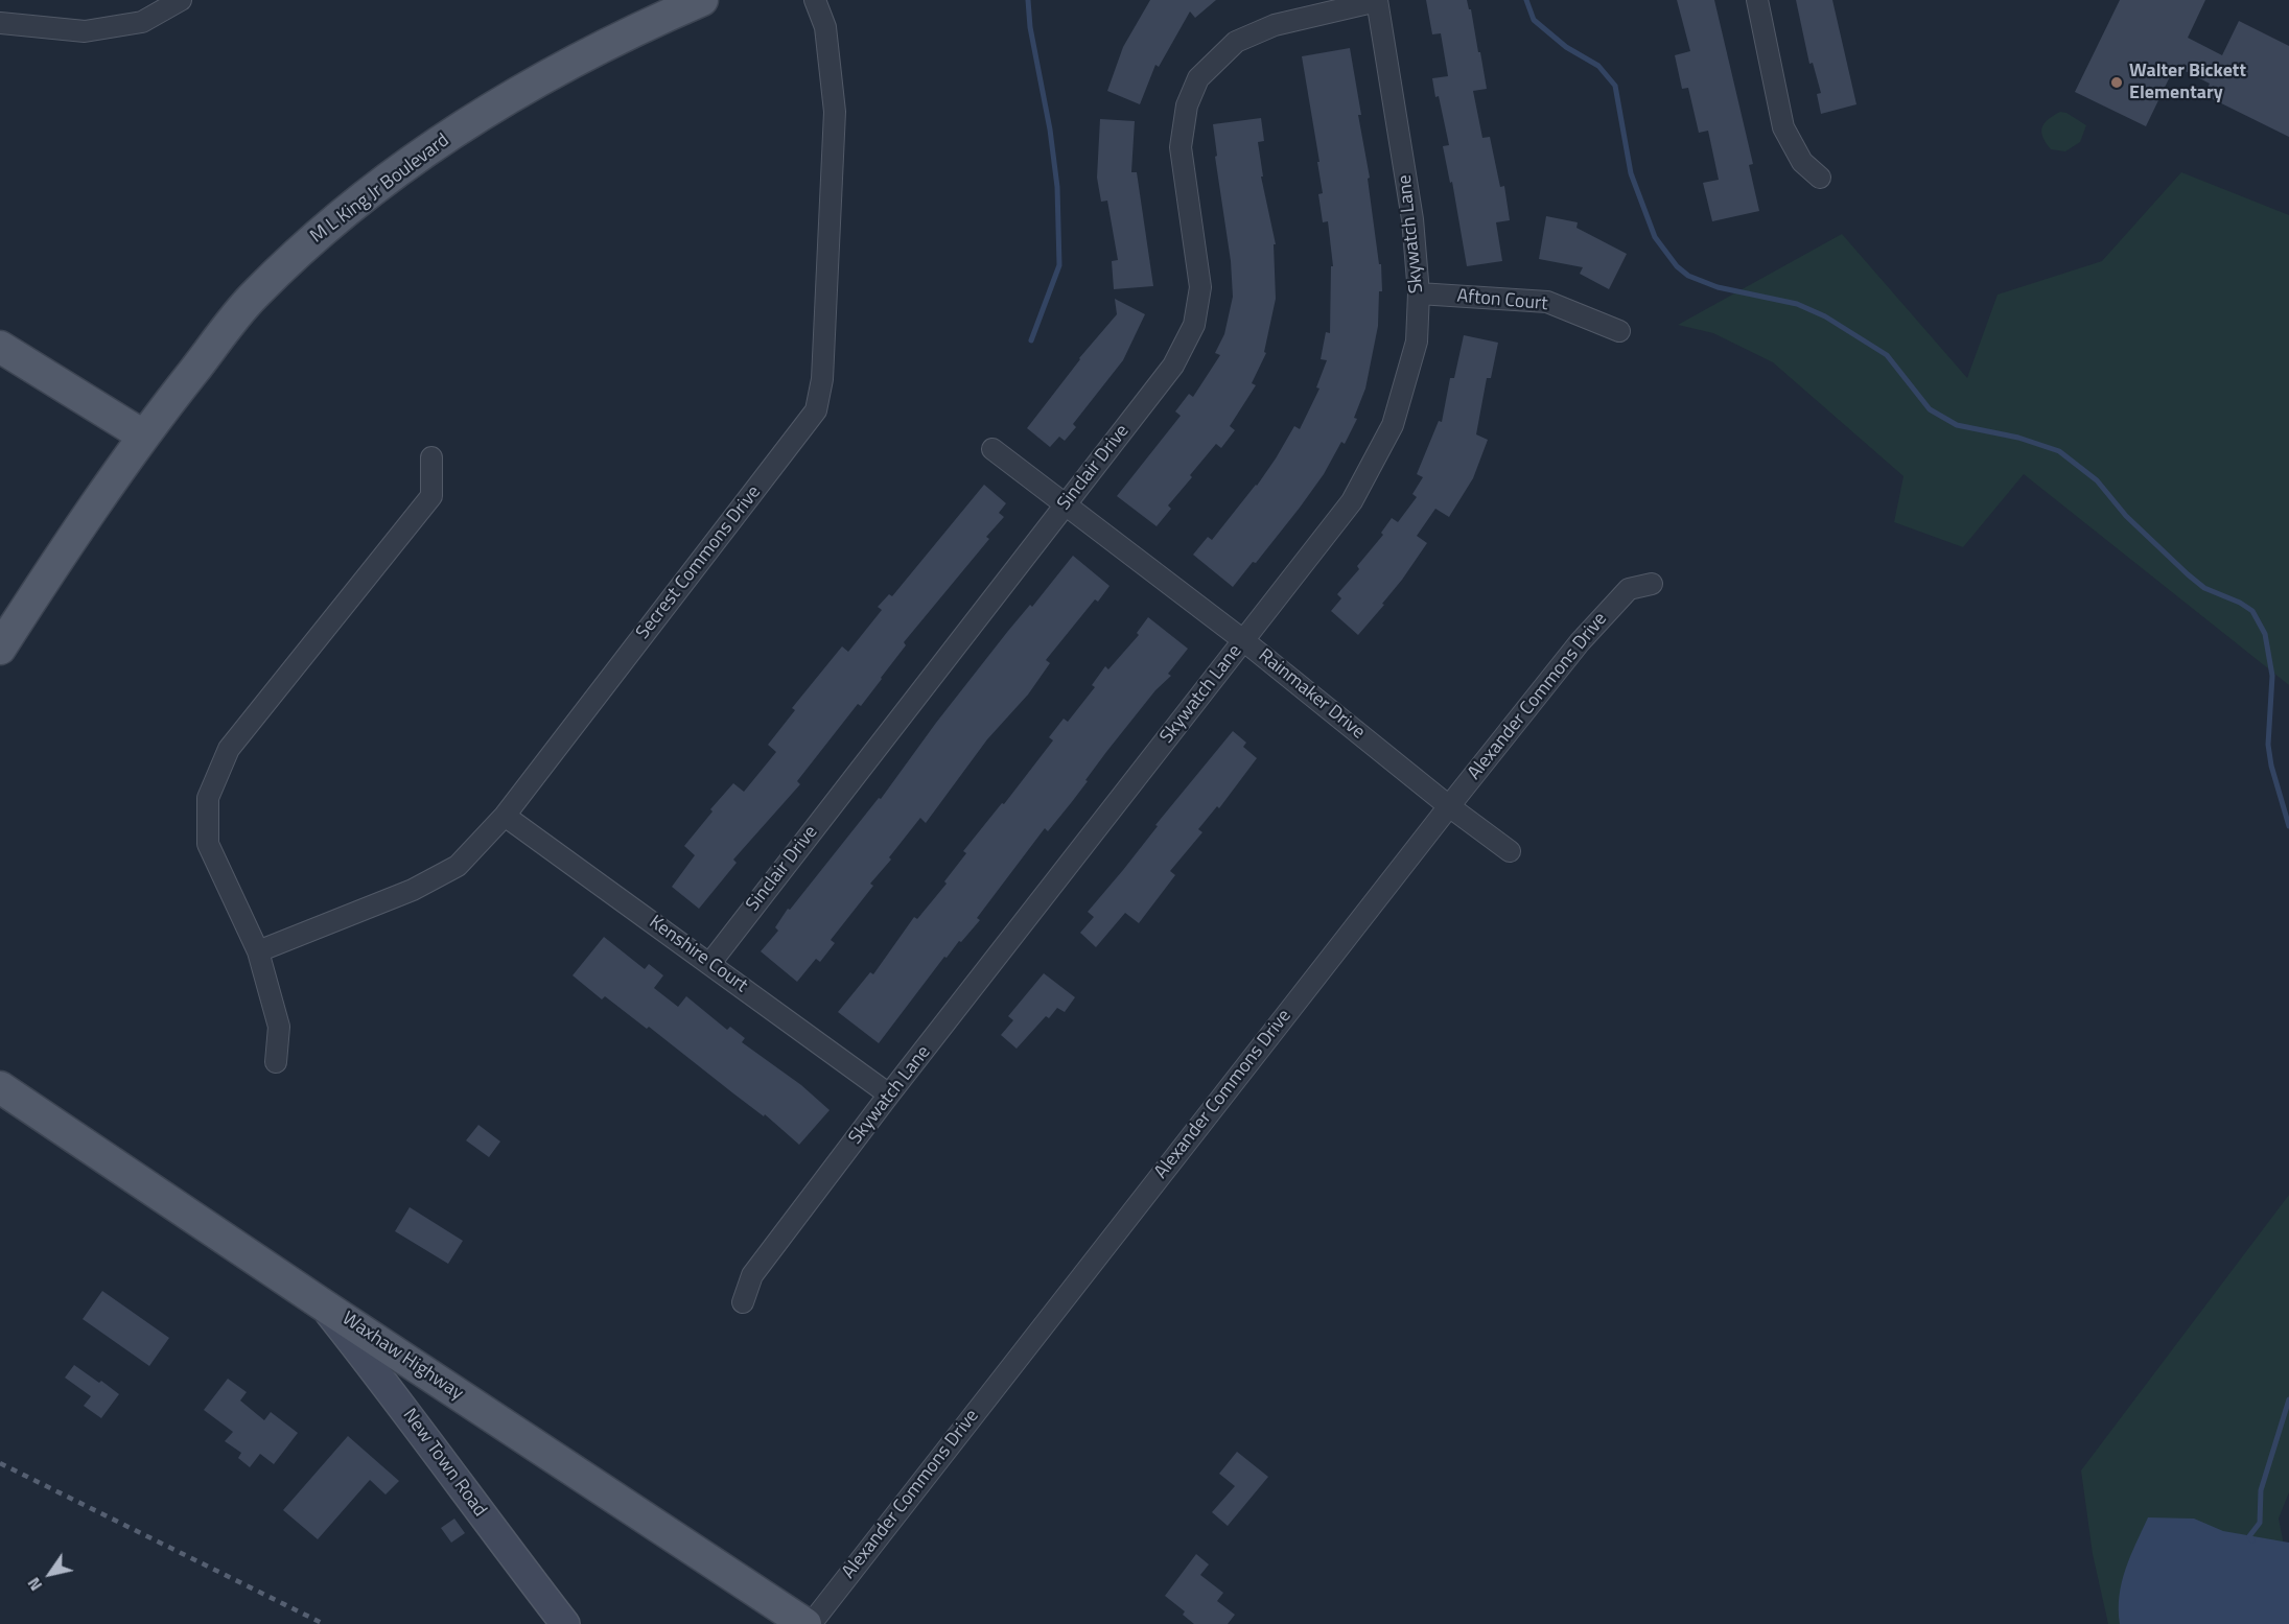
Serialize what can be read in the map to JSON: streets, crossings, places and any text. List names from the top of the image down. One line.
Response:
{"streets":{"main road":["M L King Jr Boulevard","Waxhaw Highway","New Town Road"],"street":["Skywatch Lane","Afton Court","Sinclair Drive","Secrest Commons Drive","Rainmaker Drive","Alexander Commons Drive","Kenshire Court"]},"crossings":[["Skywatch Lane","Afton Court"],["Skywatch Lane","Sinclair Drive"],["Skywatch Lane","Rainmaker Drive"],["Skywatch Lane","Kenshire Court"],["Sinclair Drive","Rainmaker Drive"],["Sinclair Drive","Kenshire Court"],["Secrest Commons Drive","Kenshire Court"],["Rainmaker Drive","Alexander Commons Drive"],["Alexander Commons Drive","Waxhaw Highway"],["Waxhaw Highway","New Town Road"]],"places":["Walter Bickett Elementary"],"north":"bottom left"}
